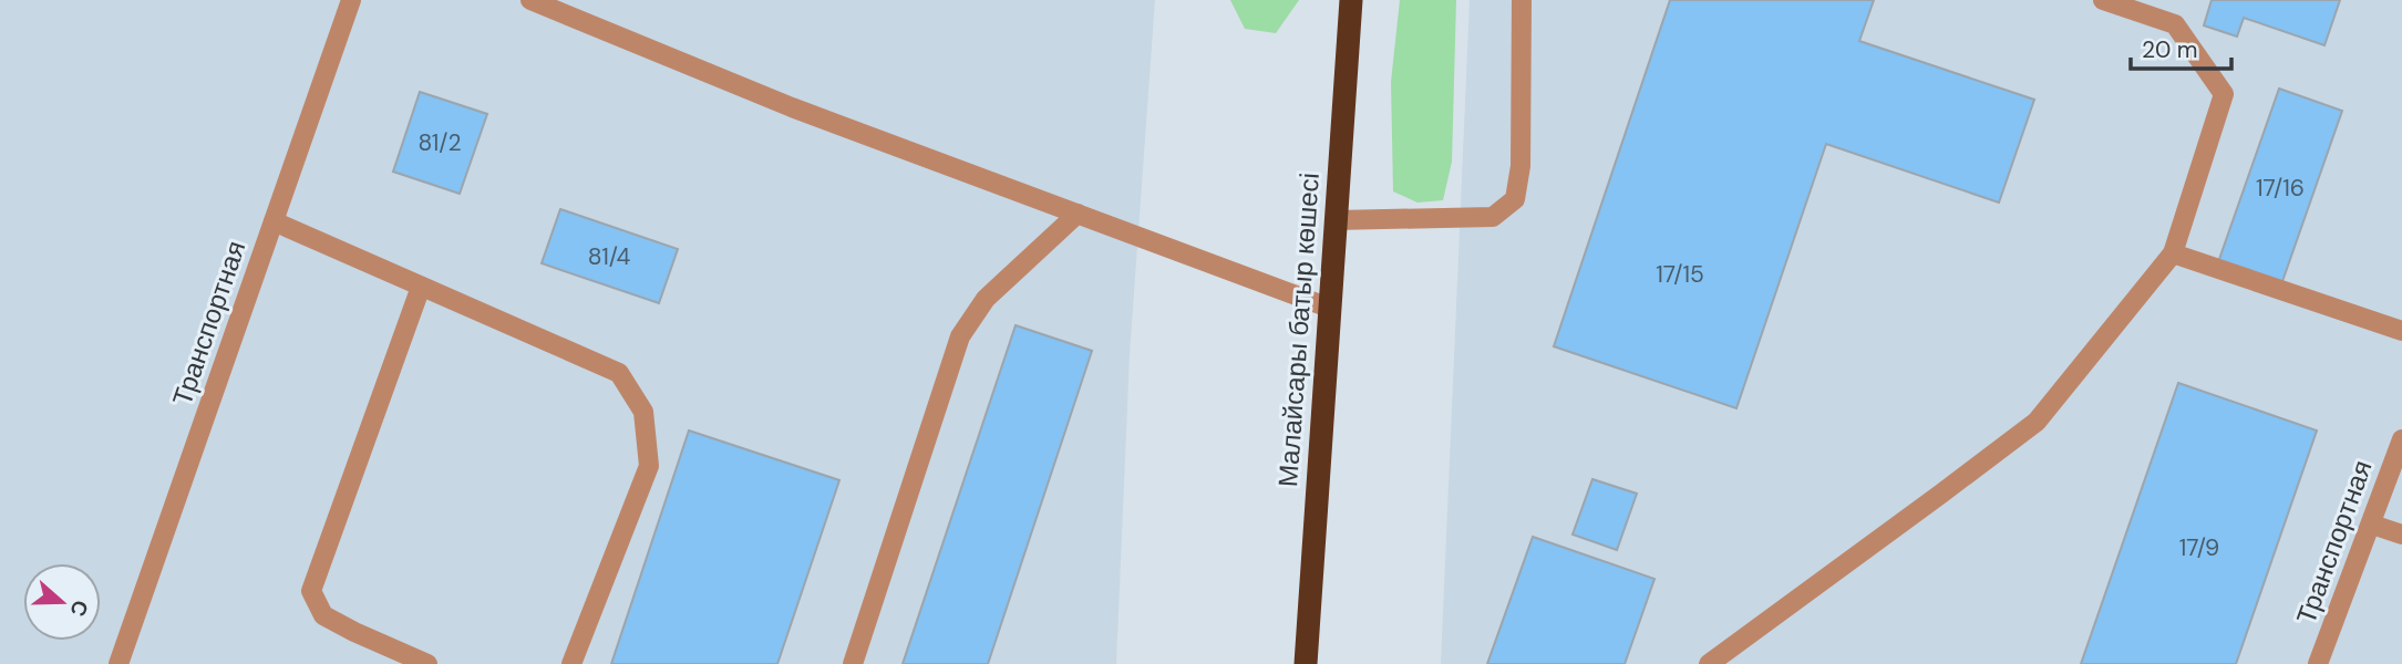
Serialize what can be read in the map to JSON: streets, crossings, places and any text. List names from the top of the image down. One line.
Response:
{"streets":{"highway":["Малайсары батыр көшесі"],"street":["Транспортная"]},"house_numbers":["81/2","17/16","81/4","17/15","17/9"],"scale_bar":"20 m","north":"right"}
